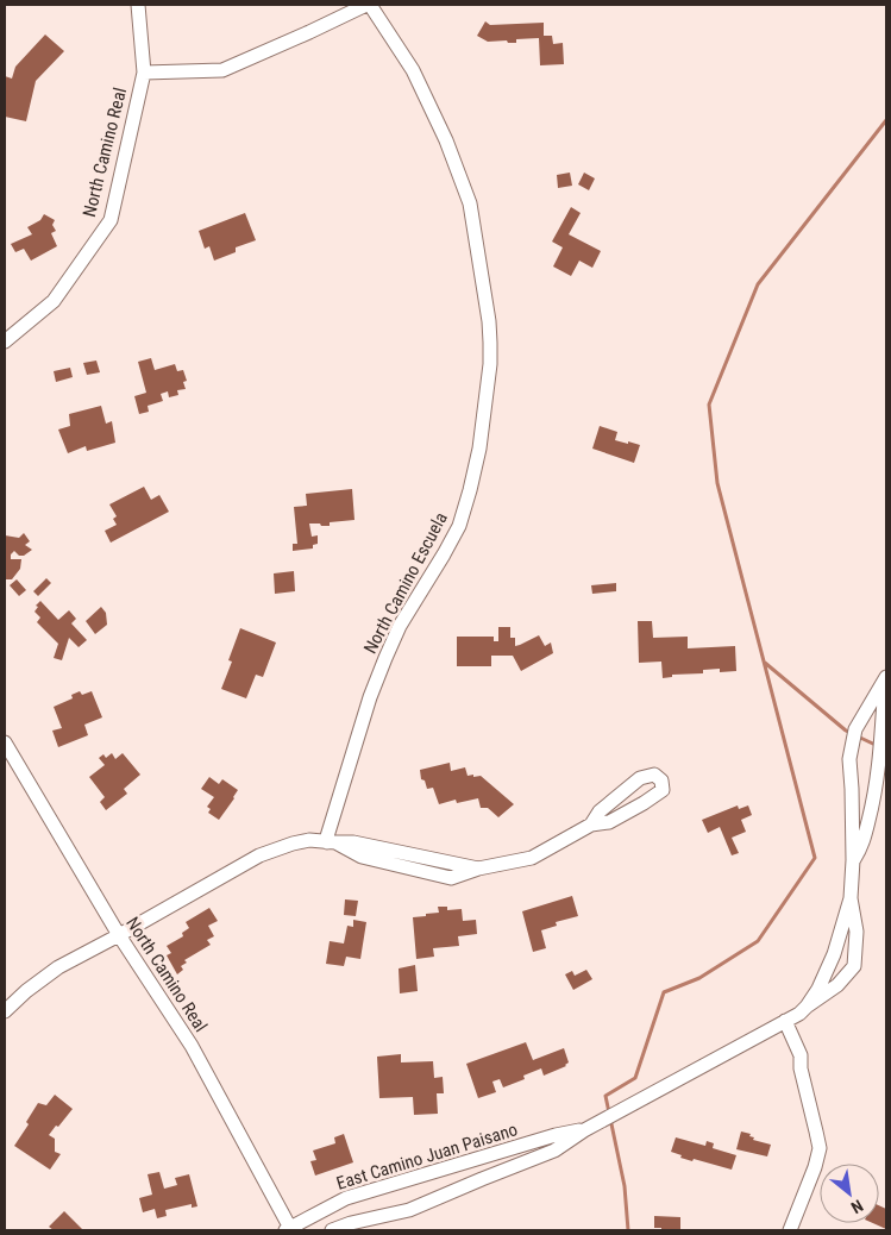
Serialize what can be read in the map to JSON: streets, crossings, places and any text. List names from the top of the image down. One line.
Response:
{"streets":{"street":["North Camino Real","North Camino Escuela","East Camino Juan Paisano"]},"crossings":[["North Camino Real","East Camino Juan Paisano"]],"north":"bottom right"}
